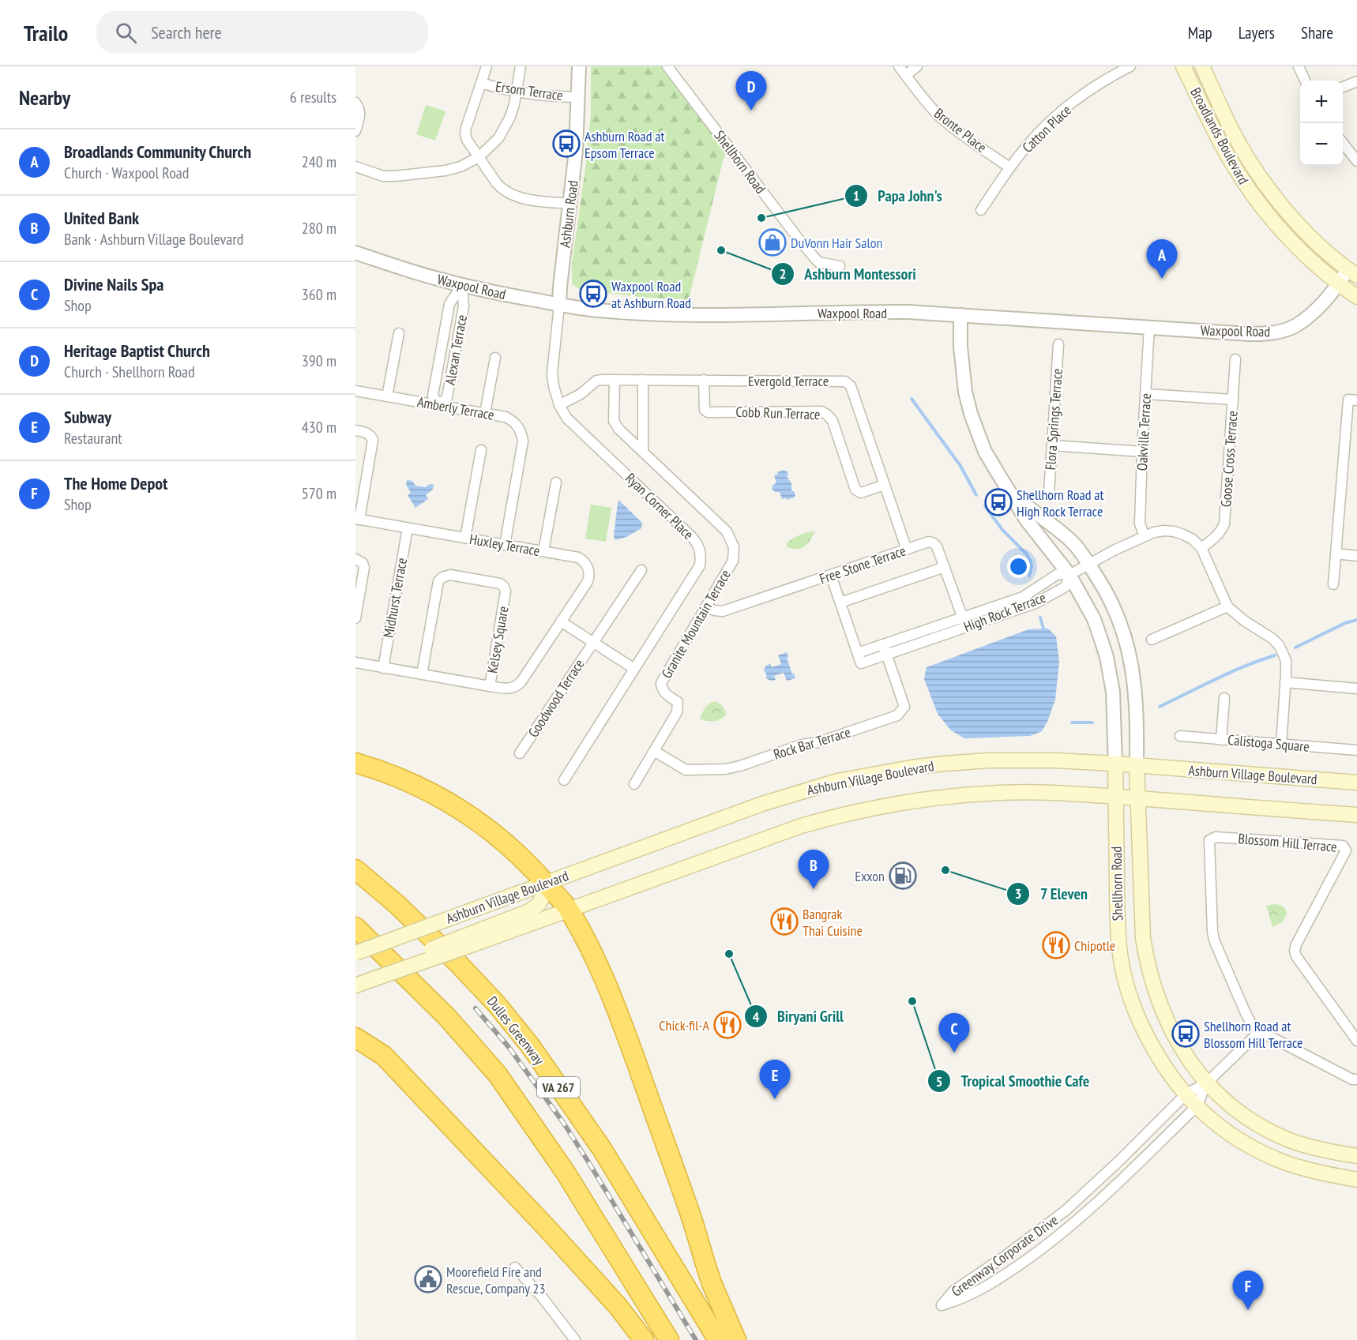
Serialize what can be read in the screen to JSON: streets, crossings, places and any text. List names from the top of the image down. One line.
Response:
{"streets":{"highway":["Dulles Greenway","VA 267"],"main road":["Broadlands Boulevard","Shellhorn Road","Ashburn Village Boulevard"],"street":["Ersom Terrace","Catton Place","Bronte Place","Ashburn Road","Waxpool Road","Alexan Terrace","Evergold Terrace","Amberly Terrace","Cobb Run Terrace","Flora Springs Terrace","Oakville Terrace","Goose Cross Terrace","Ryan Corner Place","Huxley Terrace","Free Stone Terrace","Midhurst Terrace","High Rock Terrace","Granite Mountain Terrace","Kelsey Square","Goodwood Terrace","Rock Bar Terrace","Calistoga Square","Blossom Hill Terrace","Greenway Corporate Drive"]},"crossings":[["Ersom Terrace","Ashburn Road"],["Catton Place","Bronte Place"],["Broadlands Boulevard","Waxpool Road"],["Shellhorn Road","Waxpool Road"],["Shellhorn Road","High Rock Terrace"],["Shellhorn Road","Ashburn Village Boulevard"],["Shellhorn Road","Greenway Corporate Drive"],["Ashburn Road","Waxpool Road"],["Ashburn Road","Ryan Corner Place"],["Waxpool Road","Alexan Terrace"],["Waxpool Road","Oakville Terrace"],["Waxpool Road","Ryan Corner Place"],["Alexan Terrace","Amberly Terrace"],["Evergold Terrace","Cobb Run Terrace"],["Evergold Terrace","Ryan Corner Place"],["Evergold Terrace","Free Stone Terrace"],["Evergold Terrace","Granite Mountain Terrace"],["Amberly Terrace","Huxley Terrace"],["Huxley Terrace","Midhurst Terrace"],["Huxley Terrace","Kelsey Square"],["Free Stone Terrace","High Rock Terrace"],["Free Stone Terrace","Granite Mountain Terrace"],["High Rock Terrace","Rock Bar Terrace"],["Granite Mountain Terrace","Rock Bar Terrace"]],"places":{"bus stop":["Ashburn Road at Epsom Terrace","Waxpool Road at Ashburn Road","Shellhorn Road at High Rock Terrace","Shellhorn Road at Blossom Hill Terrace"],"other":["Papa John's","Ashburn Montessori","7 Eleven","Biryani Grill","Tropical Smoothie Cafe"],"shop":["DuVonn Hair Salon"],"fuel station":["Exxon"],"restaurant":["Bangrak Thai Cuisine","Chipotle","Chick-fil-A"],"public building":["Moorefield Fire and Rescue, Company 23"]},"page":{"header":"Trailo","search":"Search here","nav":["Map","Layers","Share"],"heading":["Nearby","6 results"],"pins":["D","A","B","C","E","F"],"map_buttons":["+","−"],"list":[{"mark":"A","name":"Broadlands Community Church","note":"Church · Waxpool Road","value":"240 m"},{"mark":"B","name":"United Bank","note":"Bank · Ashburn Village Boulevard","value":"280 m"},{"mark":"C","name":"Divine Nails Spa","note":"Shop","value":"360 m"},{"mark":"D","name":"Heritage Baptist Church","note":"Church · Shellhorn Road","value":"390 m"},{"mark":"E","name":"Subway","note":"Restaurant","value":"430 m"},{"mark":"F","name":"The Home Depot","note":"Shop","value":"570 m"}]}}
